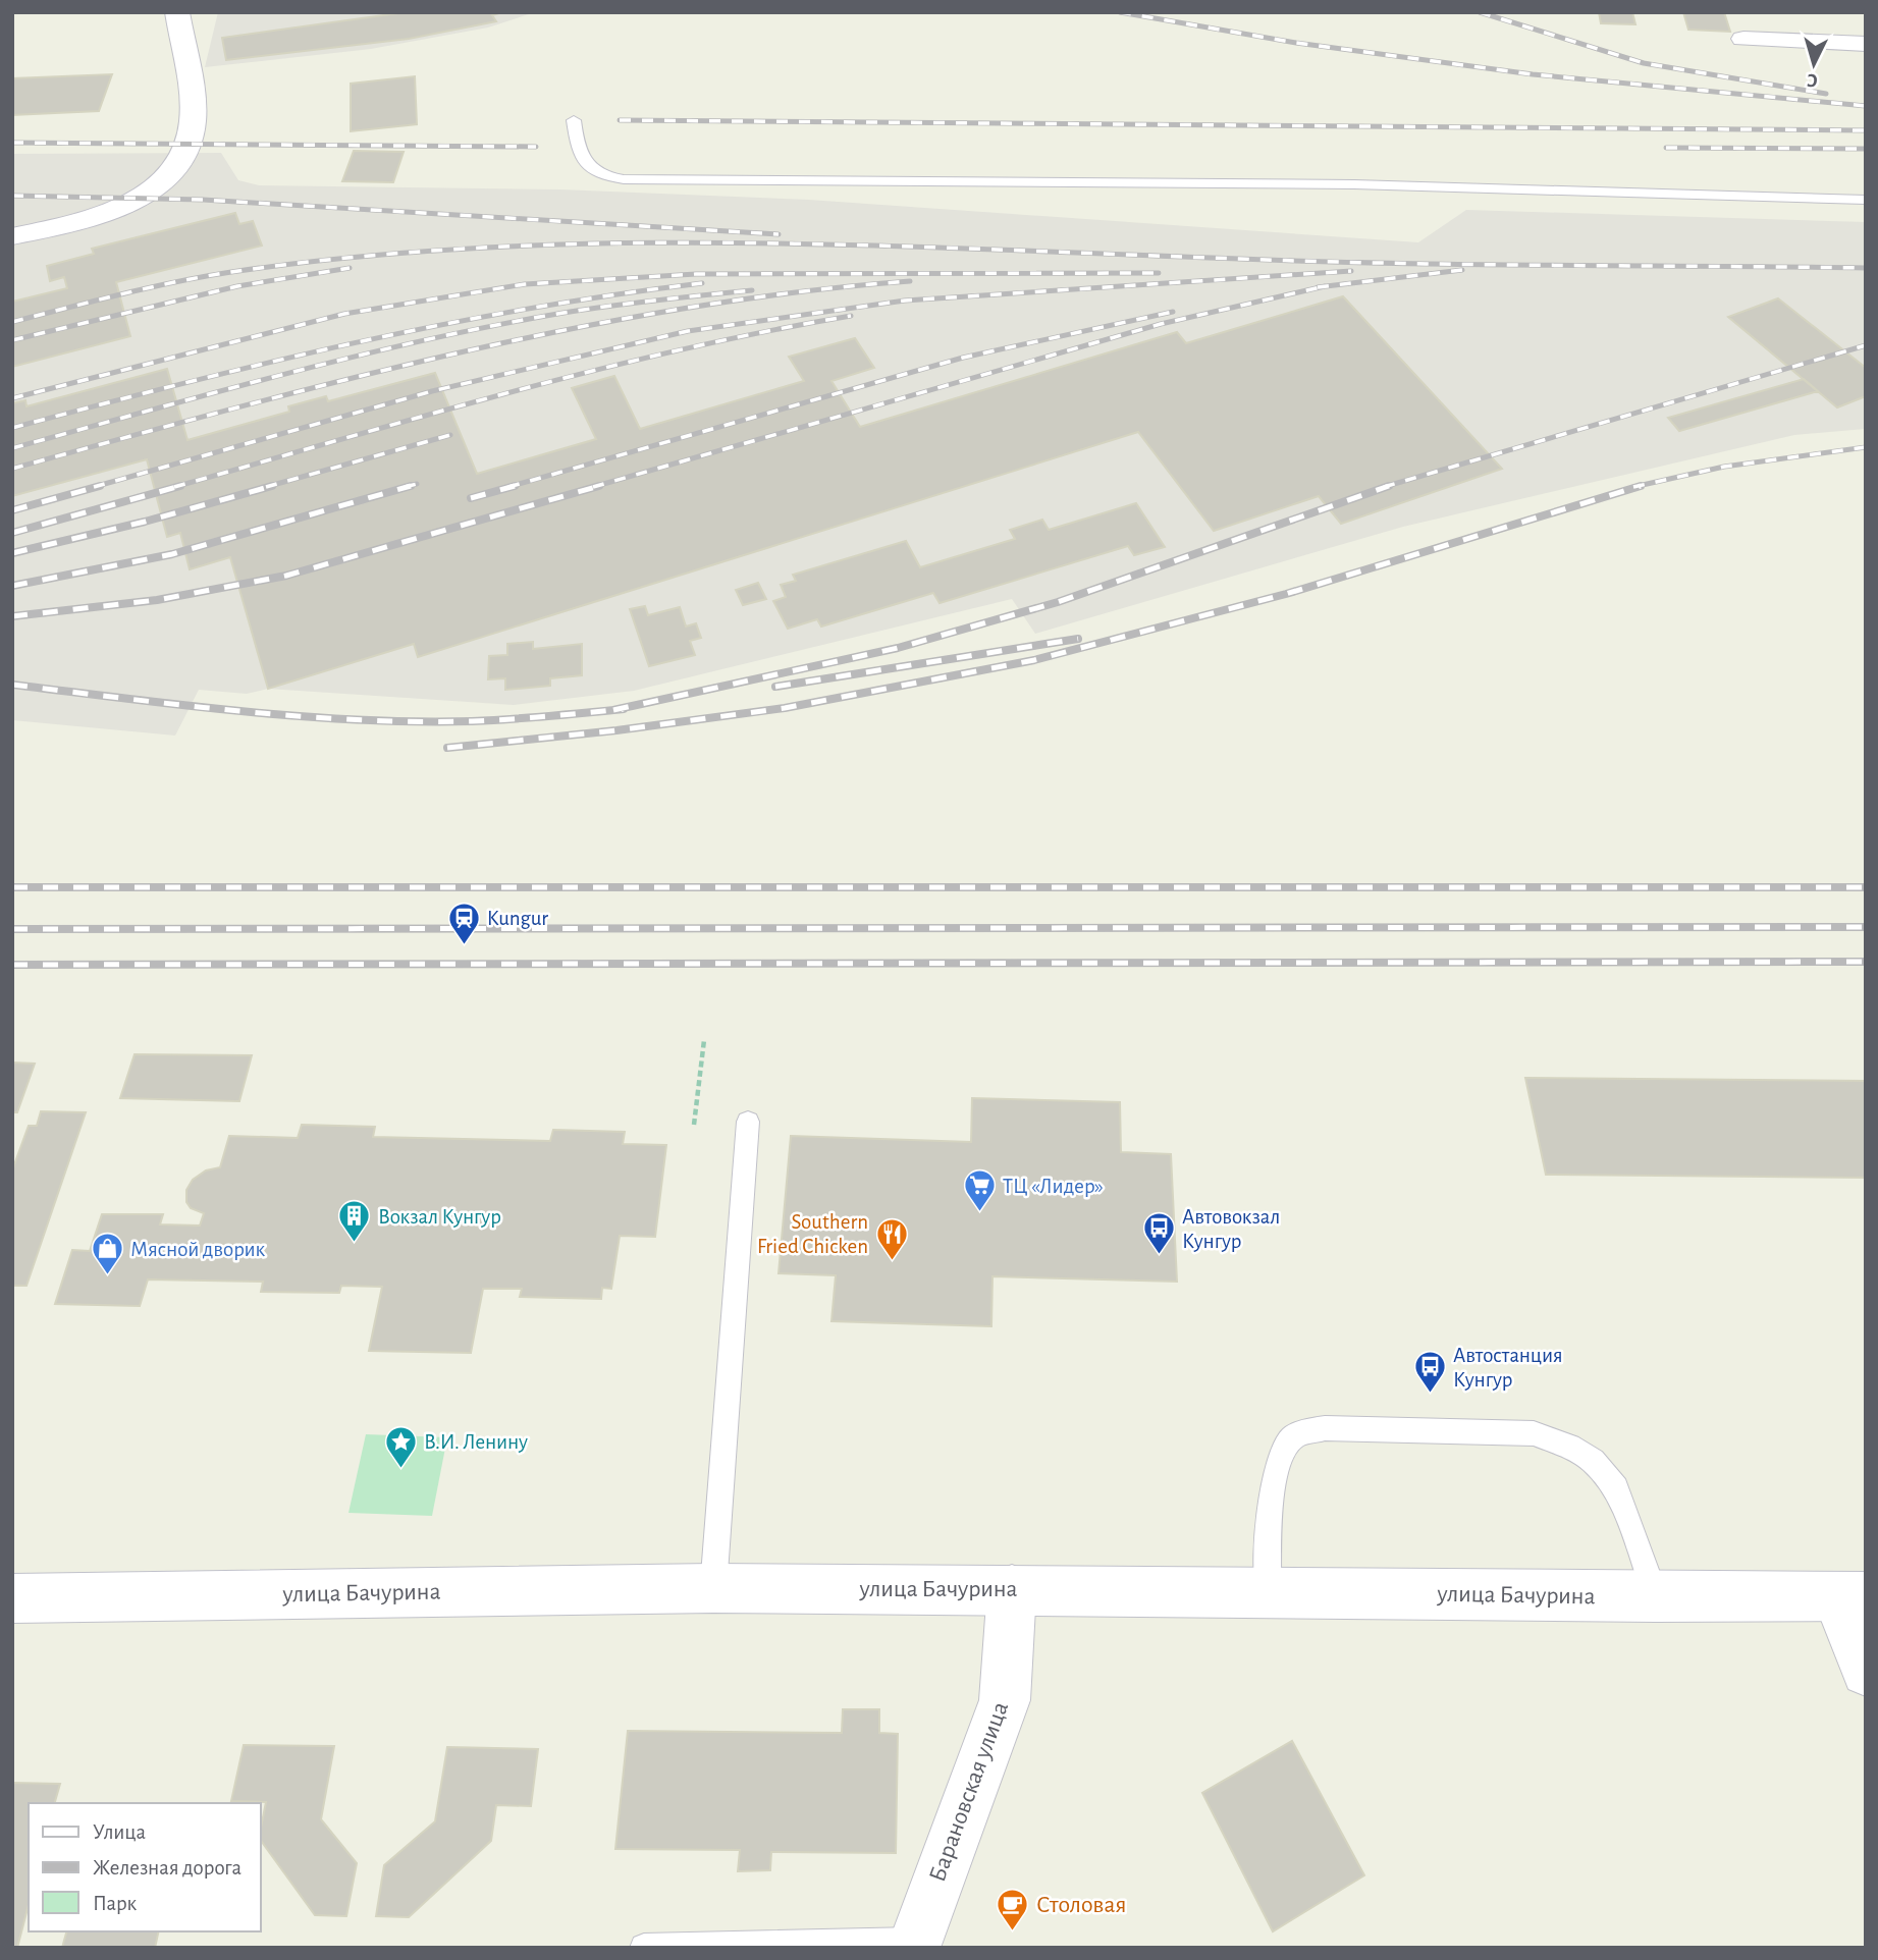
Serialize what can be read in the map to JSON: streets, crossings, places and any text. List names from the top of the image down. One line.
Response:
{"streets":{"street":["улица Бачурина","Барановская улица"]},"crossings":[["улица Бачурина","Барановская улица"]],"places":{"station":["Kungur"],"supermarket":["ТЦ «Лидер»"],"building":["Вокзал Кунгур"],"bus stop":["Автовокзал Кунгур","Автостанция Кунгур"],"restaurant":["Southern Fried Chicken"],"shop":["Мясной дворик"],"place":["В.И. Ленину"],"cafe":["Столовая"]},"legend":["Улица","Железная дорога","Парк"],"north":"bottom"}
